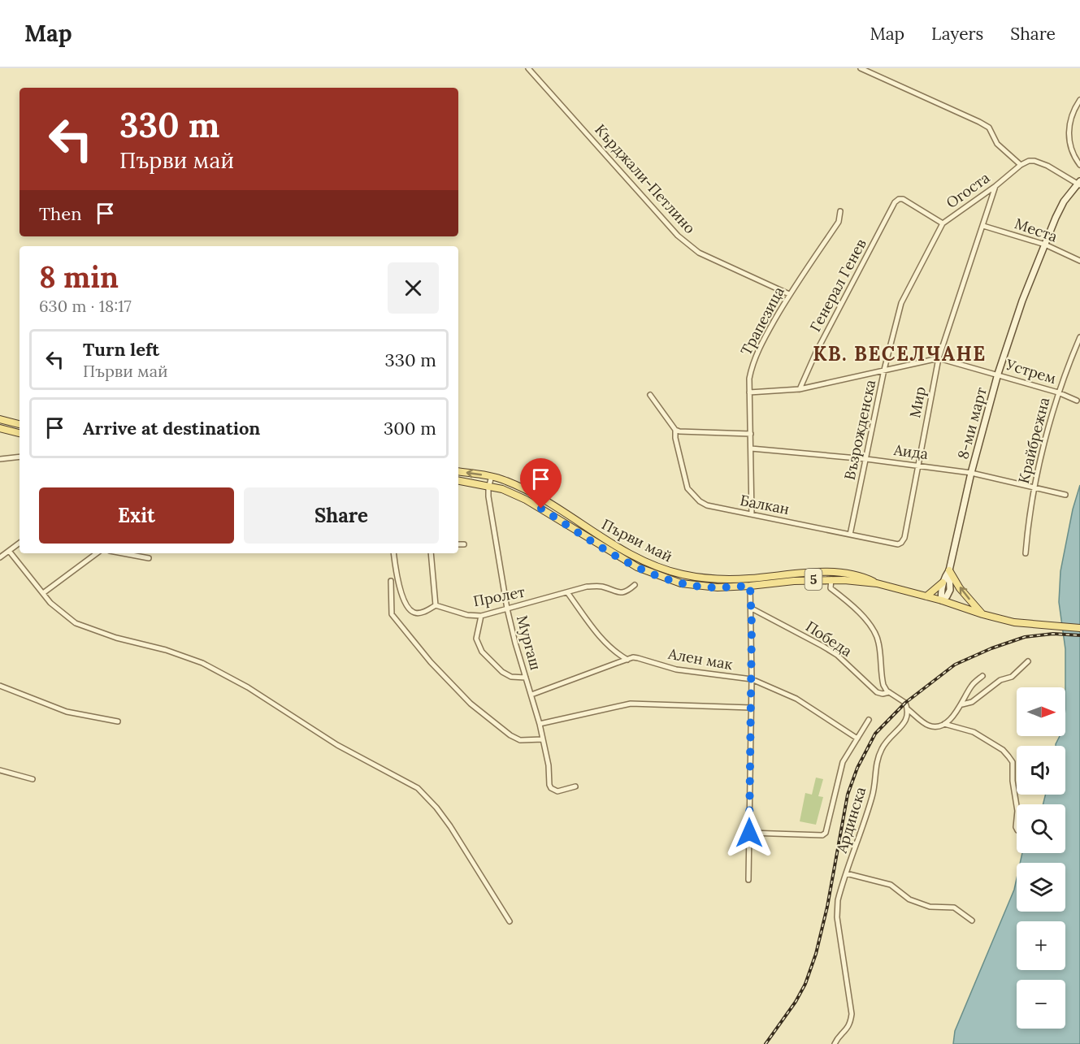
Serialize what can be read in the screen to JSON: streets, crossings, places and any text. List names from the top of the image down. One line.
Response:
{"streets":{"main road":["8-ми март","Първи май","5"],"street":["Кърджали-Петлино","Огоста","Места","Генерал Генев","Трапезица","Устрем","Мир","Възрожденска","Крайбрежна","Аида","Балкан","Пролет","Победа","Мургаш","Ален мак","Ардинска"]},"crossings":[["Кърджали-Петлино","Трапезица"],["Огоста","Генерал Генев"],["Огоста","Мир"],["Огоста","Възрожденска"],["Места","Мир"],["Места","8-ми март"],["Генерал Генев","Устрем"],["Трапезица","Устрем"],["Трапезица","Аида"],["Трапезица","Балкан"],["Устрем","Мир"],["Устрем","8-ми март"],["Устрем","Възрожденска"],["Устрем","Крайбрежна"],["Мир","Аида"],["Мир","Балкан"],["8-ми март","Аида"],["Възрожденска","Аида"],["Възрожденска","Балкан"],["Крайбрежна","Аида"],["Първи май","Мургаш"],["Пролет","Мургаш"],["Мургаш","Ален мак"]],"districts":["КВ. ВЕСЕЛЧАНЕ"],"north":"right","page":{"header":"Map","nav":["Map","Layers","Share"],"turn":["330 m","Първи май"],"then":"Then","heading":["8 min","630 m · 18:17"],"list":[{"name":"Turn left","note":"Първи май","value":"330 m"},{"name":"Arrive at destination","value":"300 m"}],"buttons":["Exit","Share"],"map_buttons":["+","−"]}}
